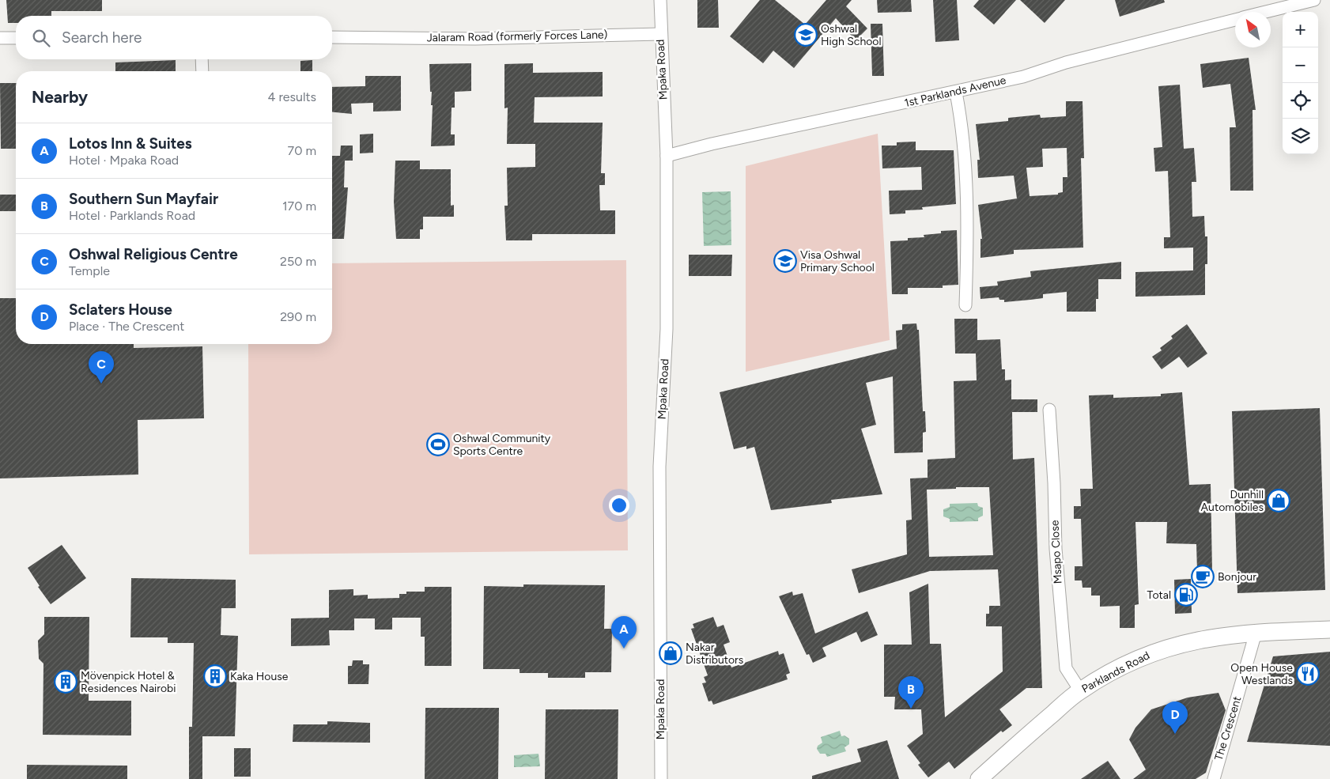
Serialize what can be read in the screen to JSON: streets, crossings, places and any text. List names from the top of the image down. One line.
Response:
{"streets":{"main road":["Parklands Road"],"street":["Jalaram Road (formerly Forces Lane)","Mpaka Road","1st Parklands Avenue","Msapo Close","The Crescent"]},"crossings":[["Jalaram Road (formerly Forces Lane)","Mpaka Road"],["Mpaka Road","1st Parklands Avenue"],["Msapo Close","Parklands Road"],["Parklands Road","The Crescent"]],"places":{"school or university":["Oshwal High School","Visa Oshwal Primary School"],"sports":["Oshwal Community Sports Centre"],"shop":["Dunhill Automobiles","Nakar Distributors"],"cafe":["Bonjour"],"fuel station":["Total"],"restaurant":["Open House Westlands"],"building":["Kaka House","Mövenpick Hotel & Residences Nairobi"]},"north":"top left","page":{"map_buttons":["+","−"],"search":"Search here","heading":["Nearby","4 results"],"list":[{"mark":"A","name":"Lotos Inn & Suites","note":"Hotel · Mpaka Road","value":"70 m"},{"mark":"B","name":"Southern Sun Mayfair","note":"Hotel · Parklands Road","value":"170 m"},{"mark":"C","name":"Oshwal Religious Centre","note":"Temple","value":"250 m"},{"mark":"D","name":"Sclaters House","note":"Place · The Crescent","value":"290 m"}],"pins":["C","A","B","D"]}}
